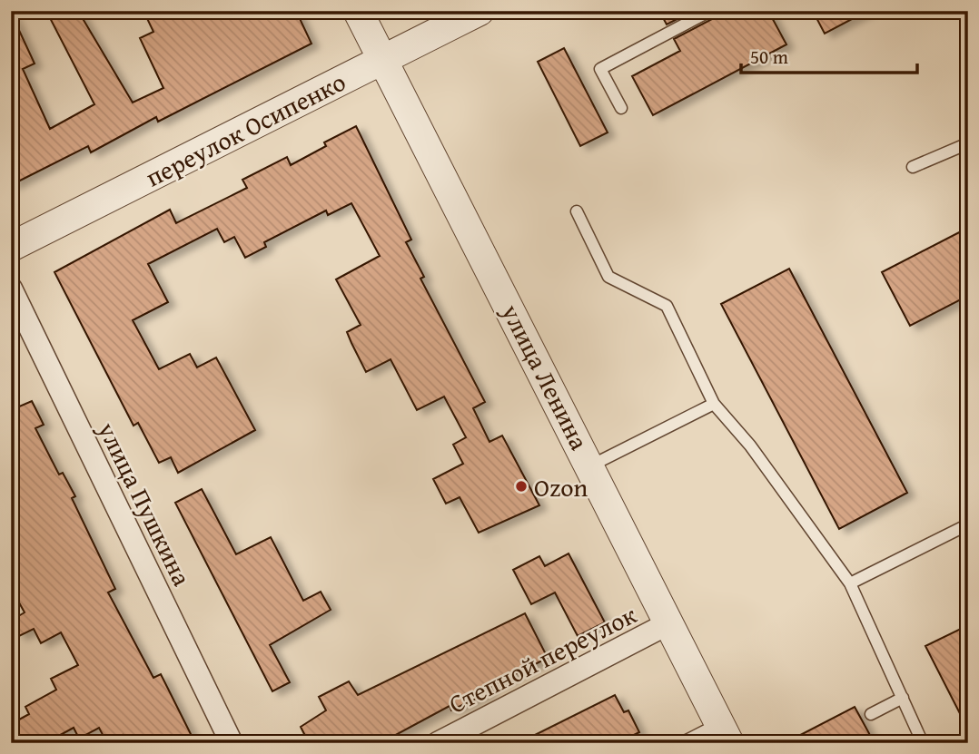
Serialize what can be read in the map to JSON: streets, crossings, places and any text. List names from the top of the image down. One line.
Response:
{"streets":{"street":["переулок Осипенко","улица Ленина","улица Пушкина","Степной переулок"]},"crossings":[["переулок Осипенко","улица Ленина"],["улица Ленина","Степной переулок"]],"places":["Ozon"],"scale_bar":"50 m"}
